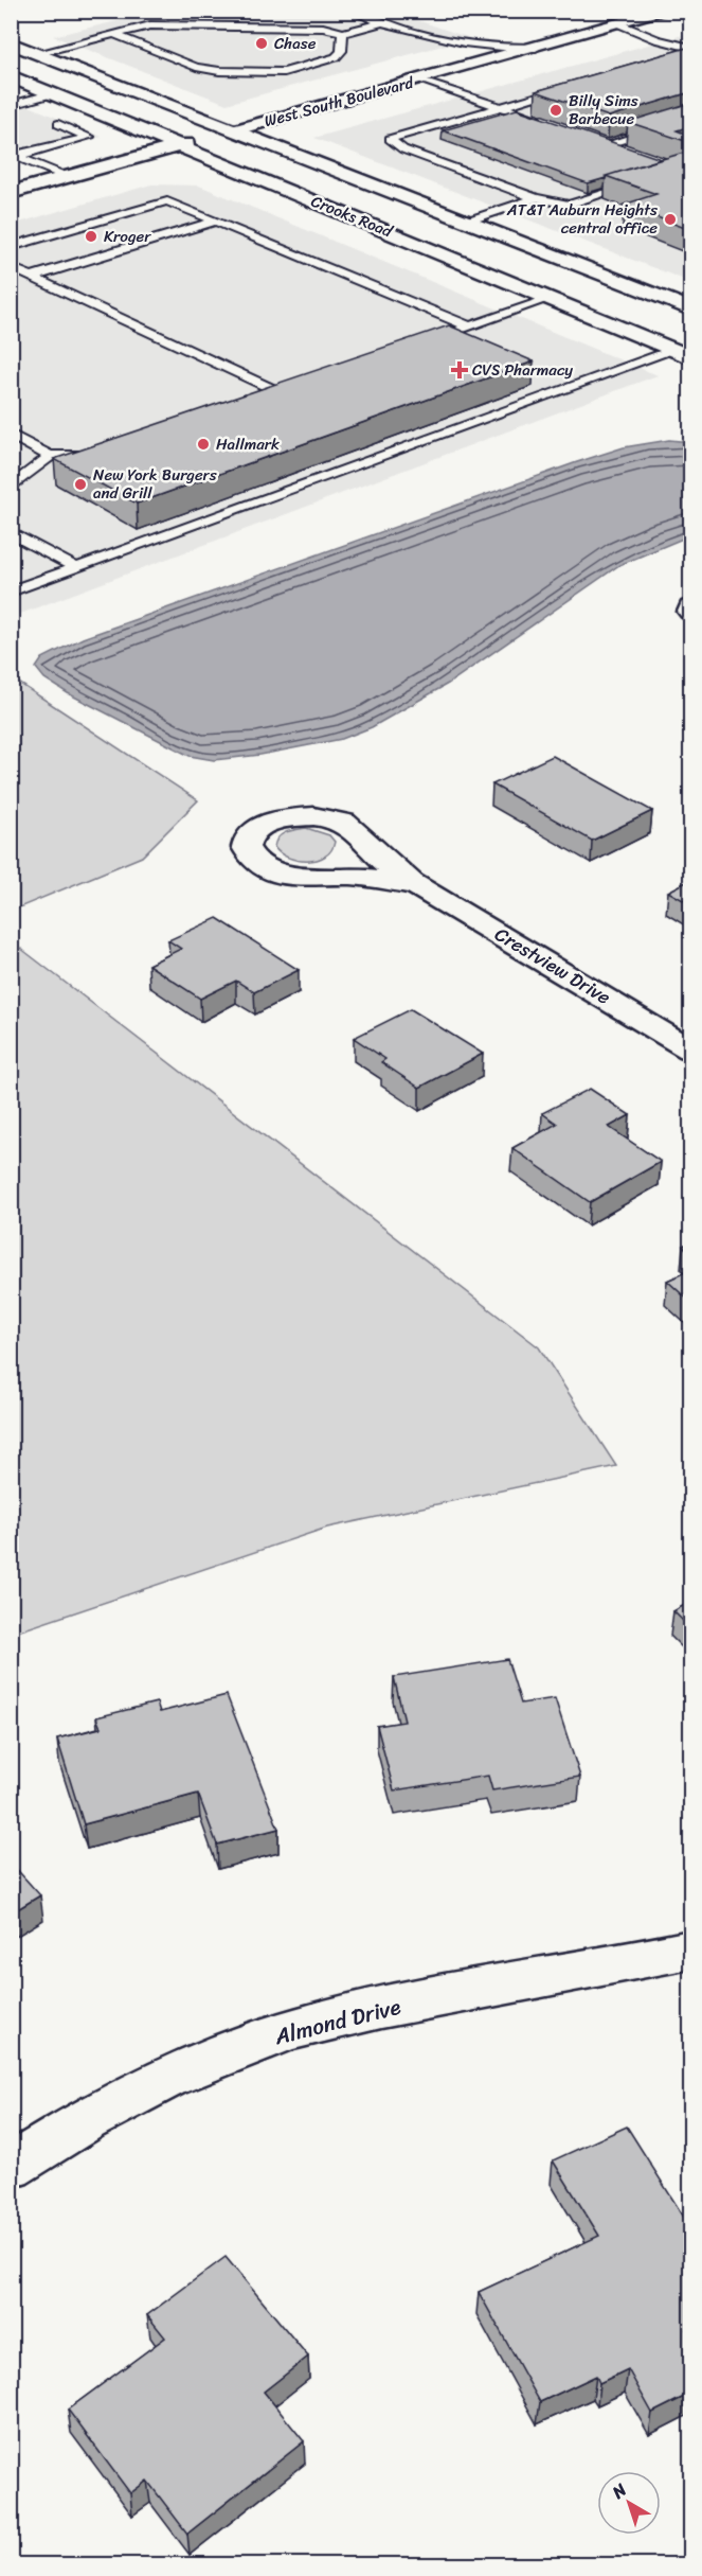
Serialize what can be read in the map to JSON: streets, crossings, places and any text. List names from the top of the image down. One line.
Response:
{"streets":{"main road":["West South Boulevard","Crooks Road","Crestview Drive","Almond Drive"]},"crossings":[["West South Boulevard","Crooks Road"]],"places":{"other":["Chase","Billy Sims Barbecue","AT&T Auburn Heights central office","Kroger","Hallmark","New York Burgers and Grill"],"health":["CVS Pharmacy"]},"north":"top left"}
